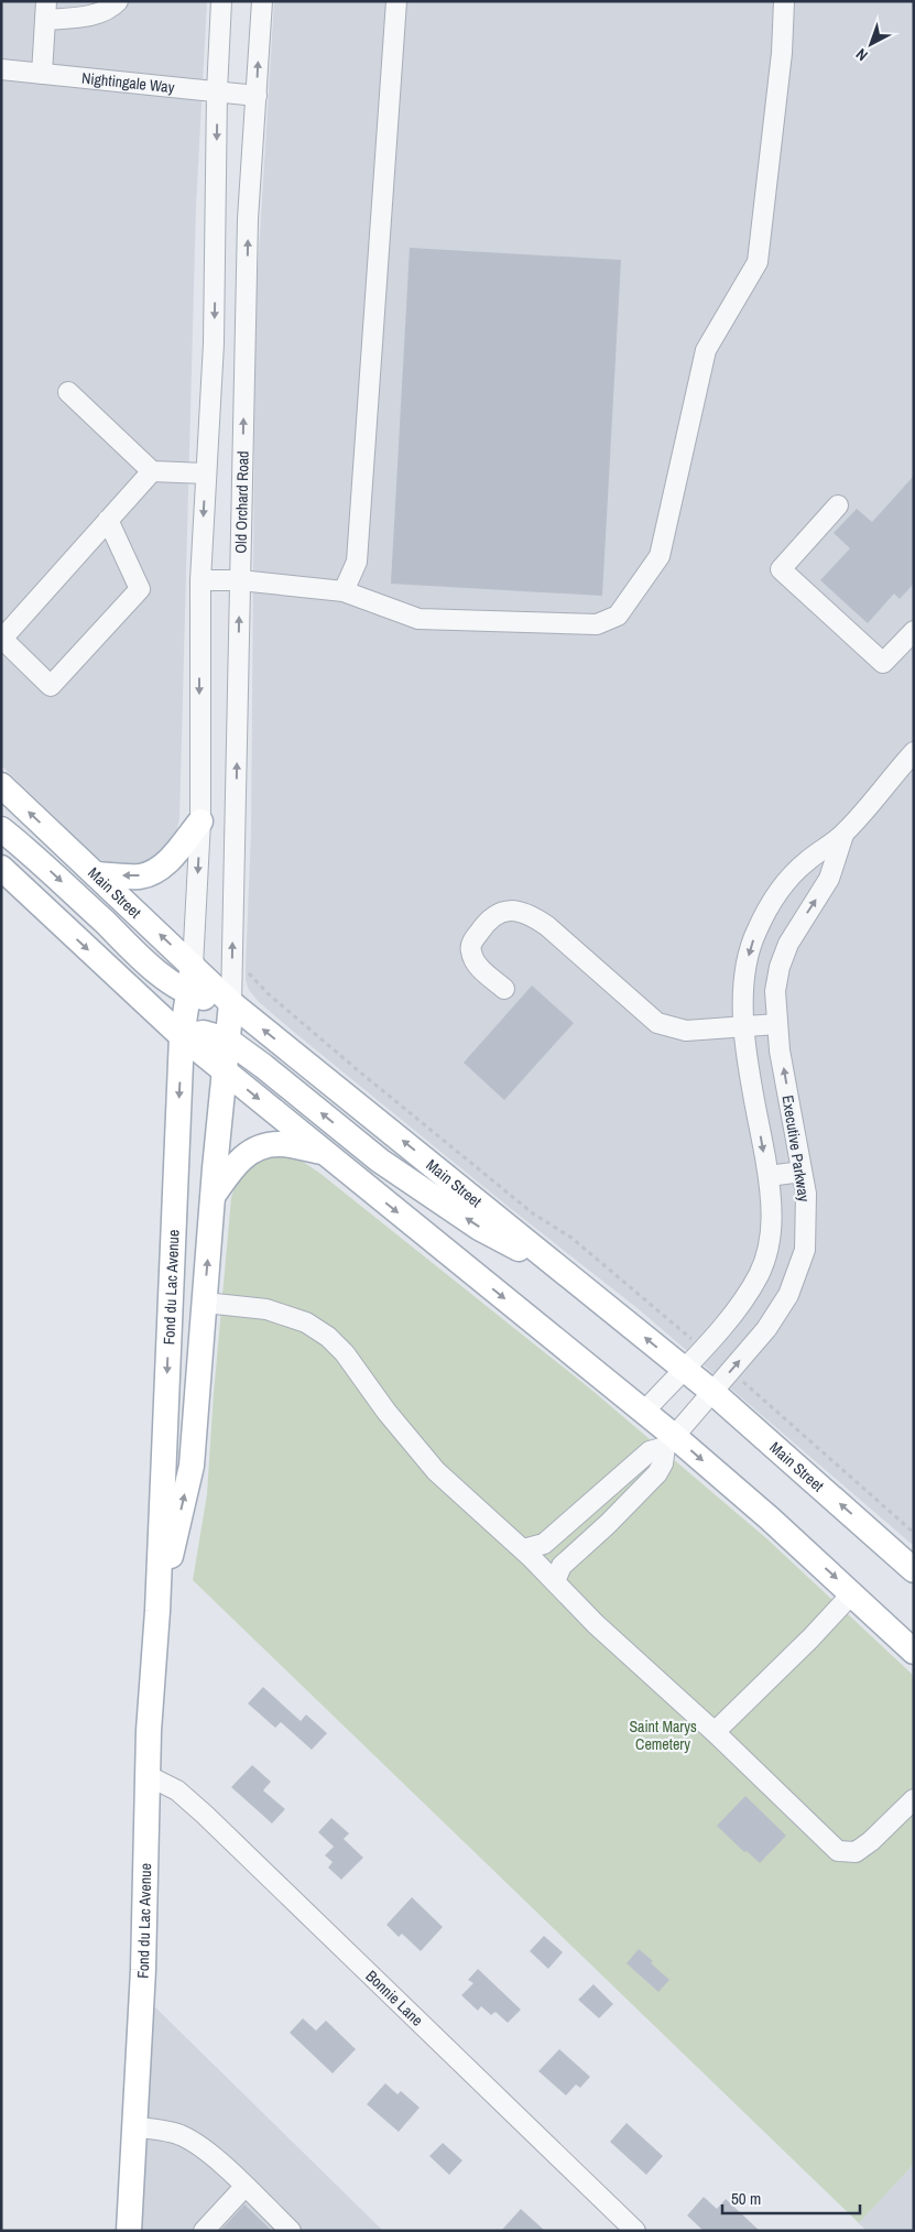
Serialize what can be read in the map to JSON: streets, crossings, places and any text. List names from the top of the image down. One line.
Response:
{"streets":{"main road":["Main Street","Fond du Lac Avenue"],"street":["Nightingale Way","Old Orchard Road","Executive Parkway","Bonnie Lane"]},"crossings":[["Nightingale Way","Old Orchard Road"],["Old Orchard Road","Main Street"],["Old Orchard Road","Fond du Lac Avenue"],["Main Street","Executive Parkway"],["Main Street","Fond du Lac Avenue"],["Fond du Lac Avenue","Bonnie Lane"]],"parks":["Saint Marys Cemetery"],"scale_bar":"50 m","north":"bottom left"}
